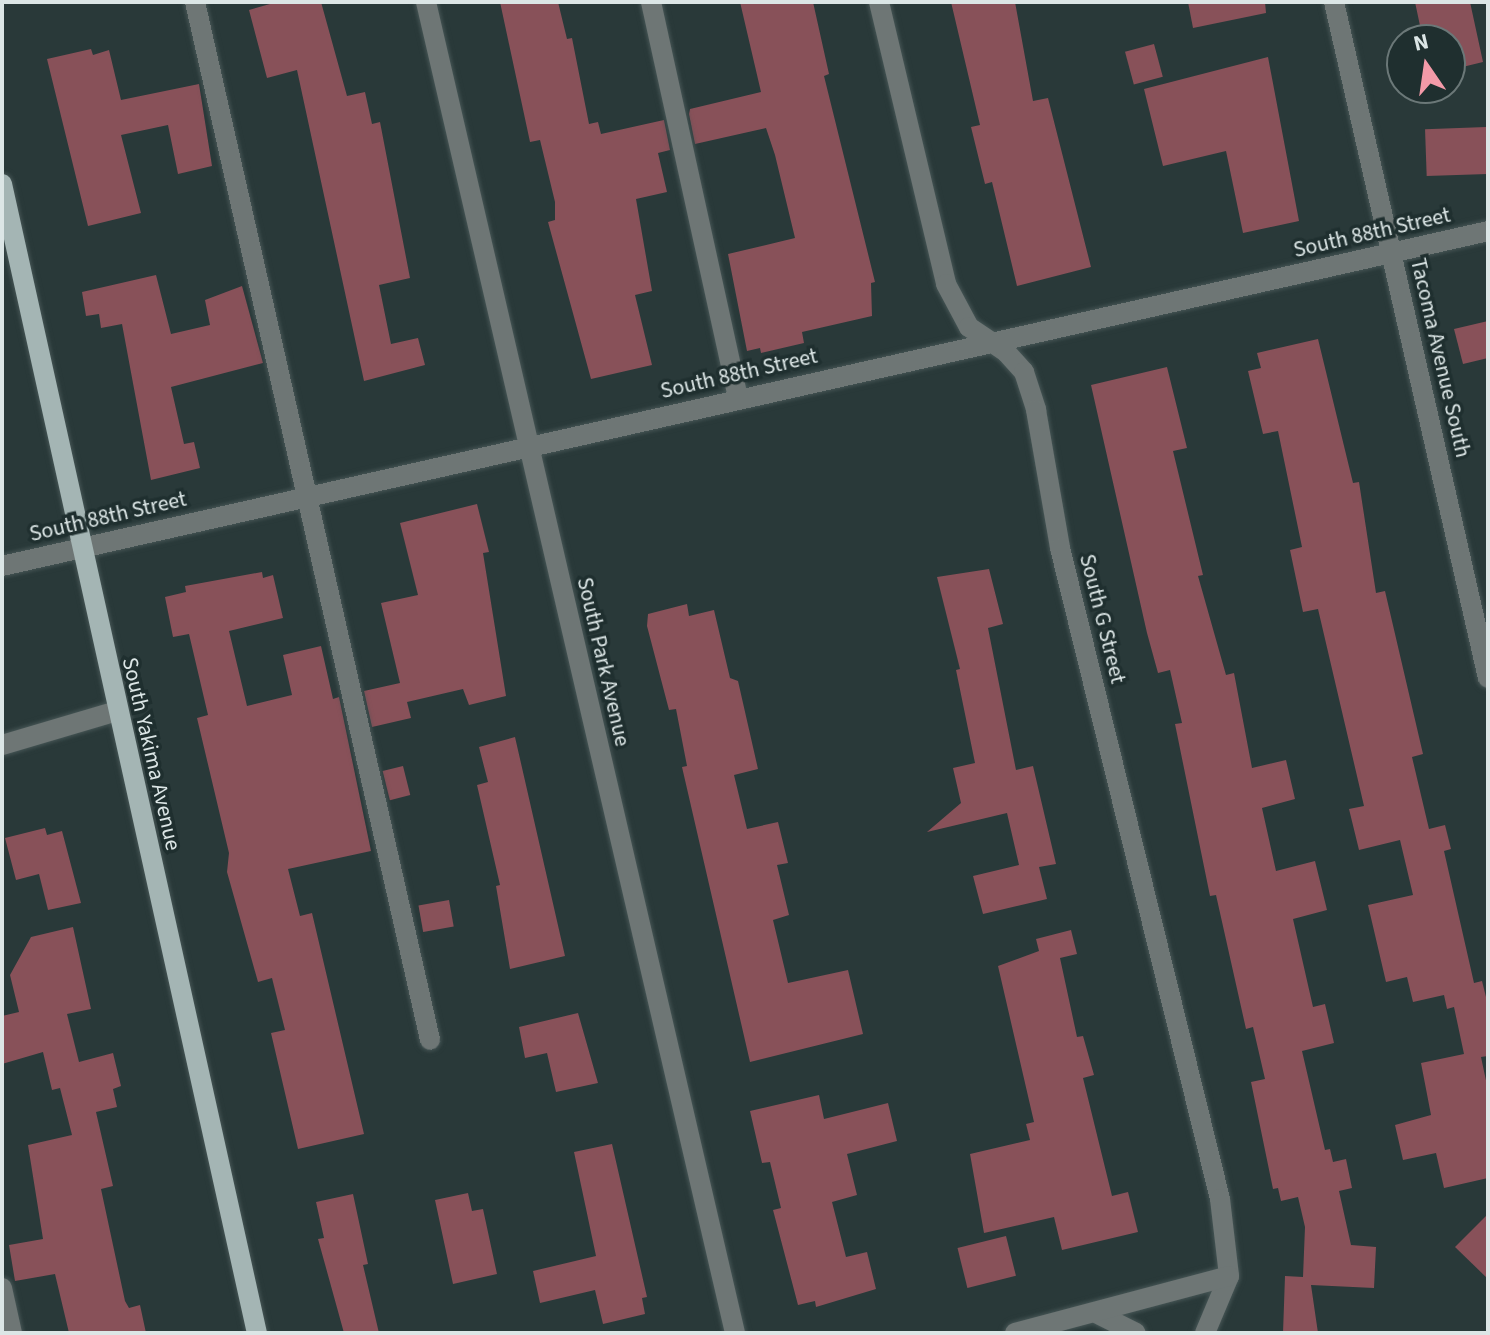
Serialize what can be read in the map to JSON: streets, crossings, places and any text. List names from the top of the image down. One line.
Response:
{"streets":{"main road":["South Yakima Avenue"],"street":["South 88th Street","Tacoma Avenue South","South G Street","South Park Avenue"]},"crossings":[["South 88th Street","Tacoma Avenue South"],["South 88th Street","South G Street"],["South 88th Street","South Park Avenue"],["South 88th Street","South Yakima Avenue"]],"north":"top"}
